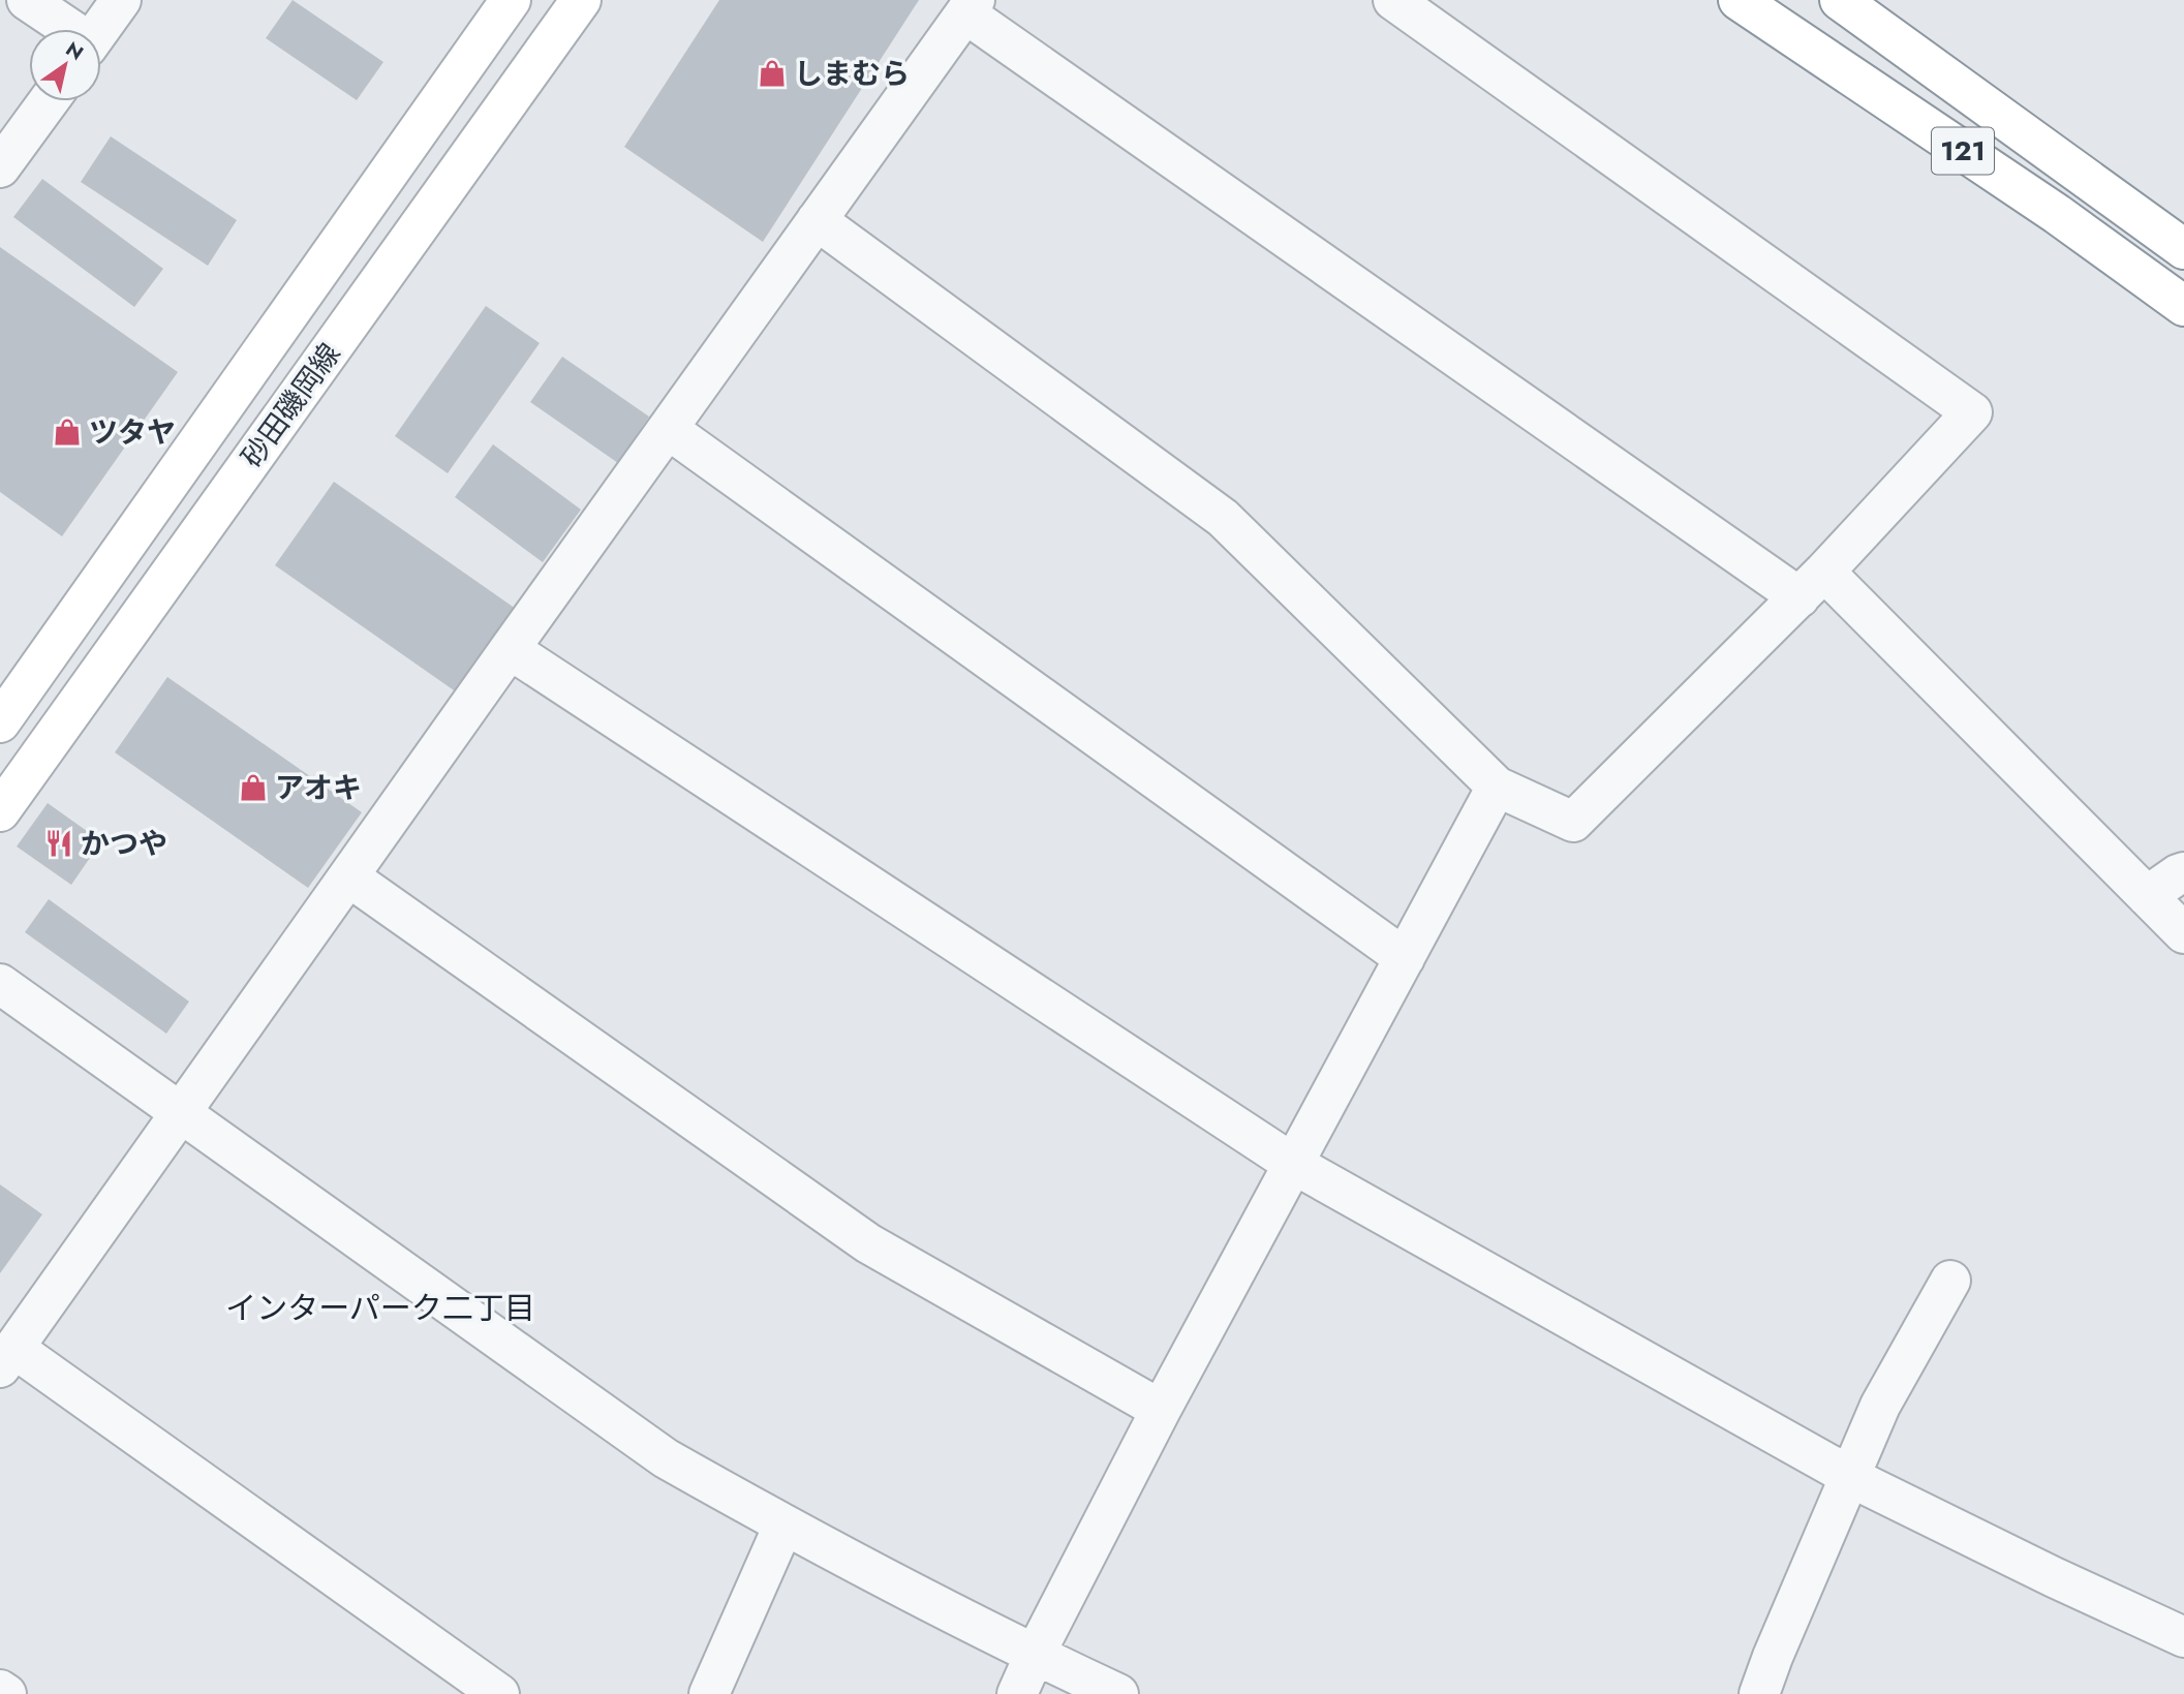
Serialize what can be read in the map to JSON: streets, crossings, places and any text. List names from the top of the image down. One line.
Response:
{"streets":{"main road":["121","砂田磯岡線"]},"districts":["インターパーク二丁目"],"places":{"shop":["しまむら","ツタヤ","アオキ"],"restaurant":["かつや"]},"north":"top right"}
